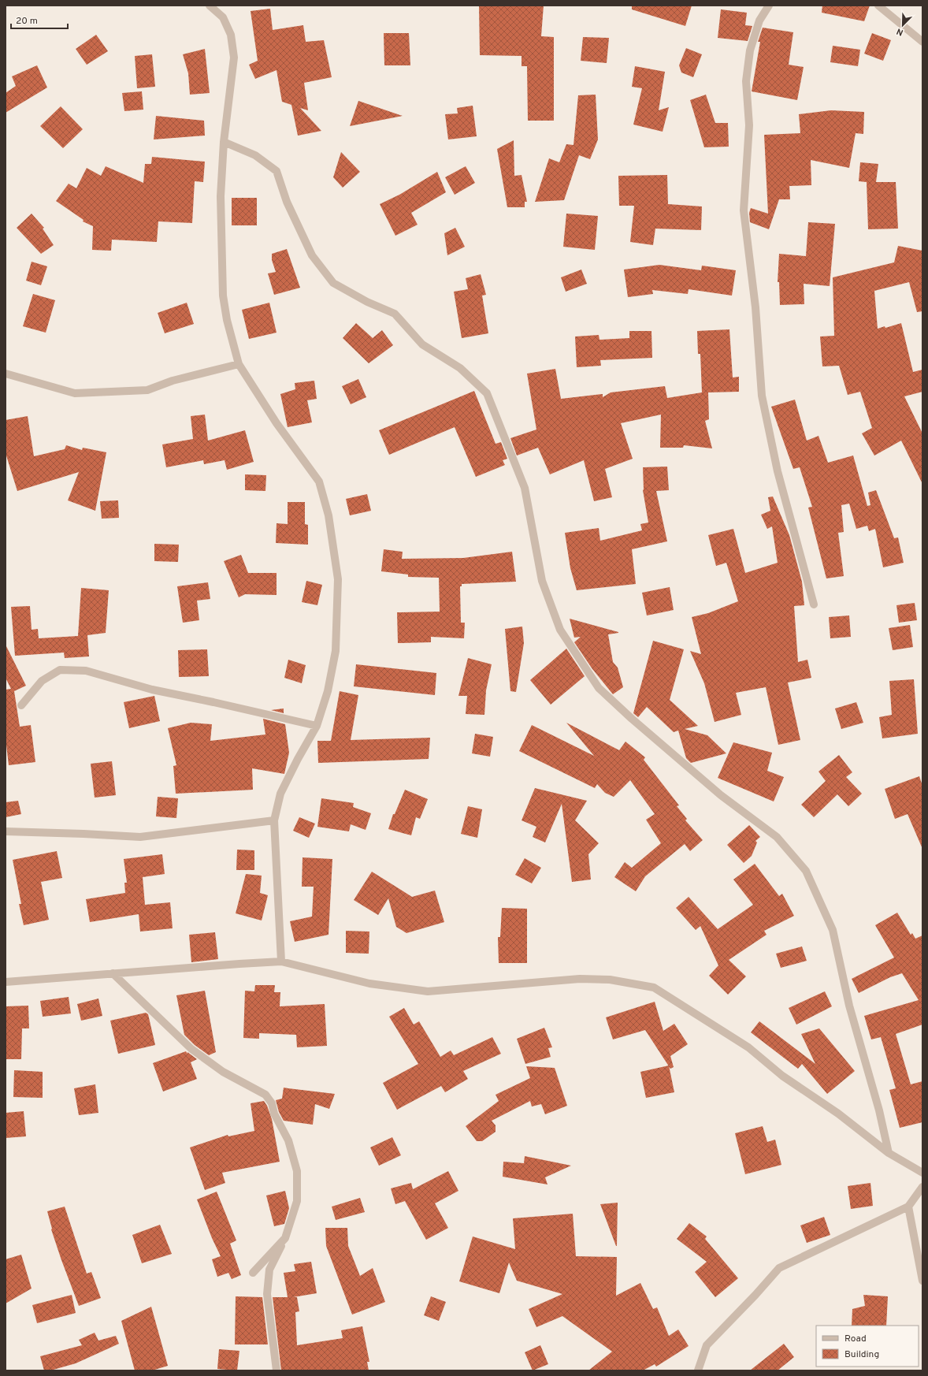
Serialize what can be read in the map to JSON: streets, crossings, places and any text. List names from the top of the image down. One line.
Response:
{"legend":["Road","Building"],"scale_bar":"20 m","north":"bottom left"}
